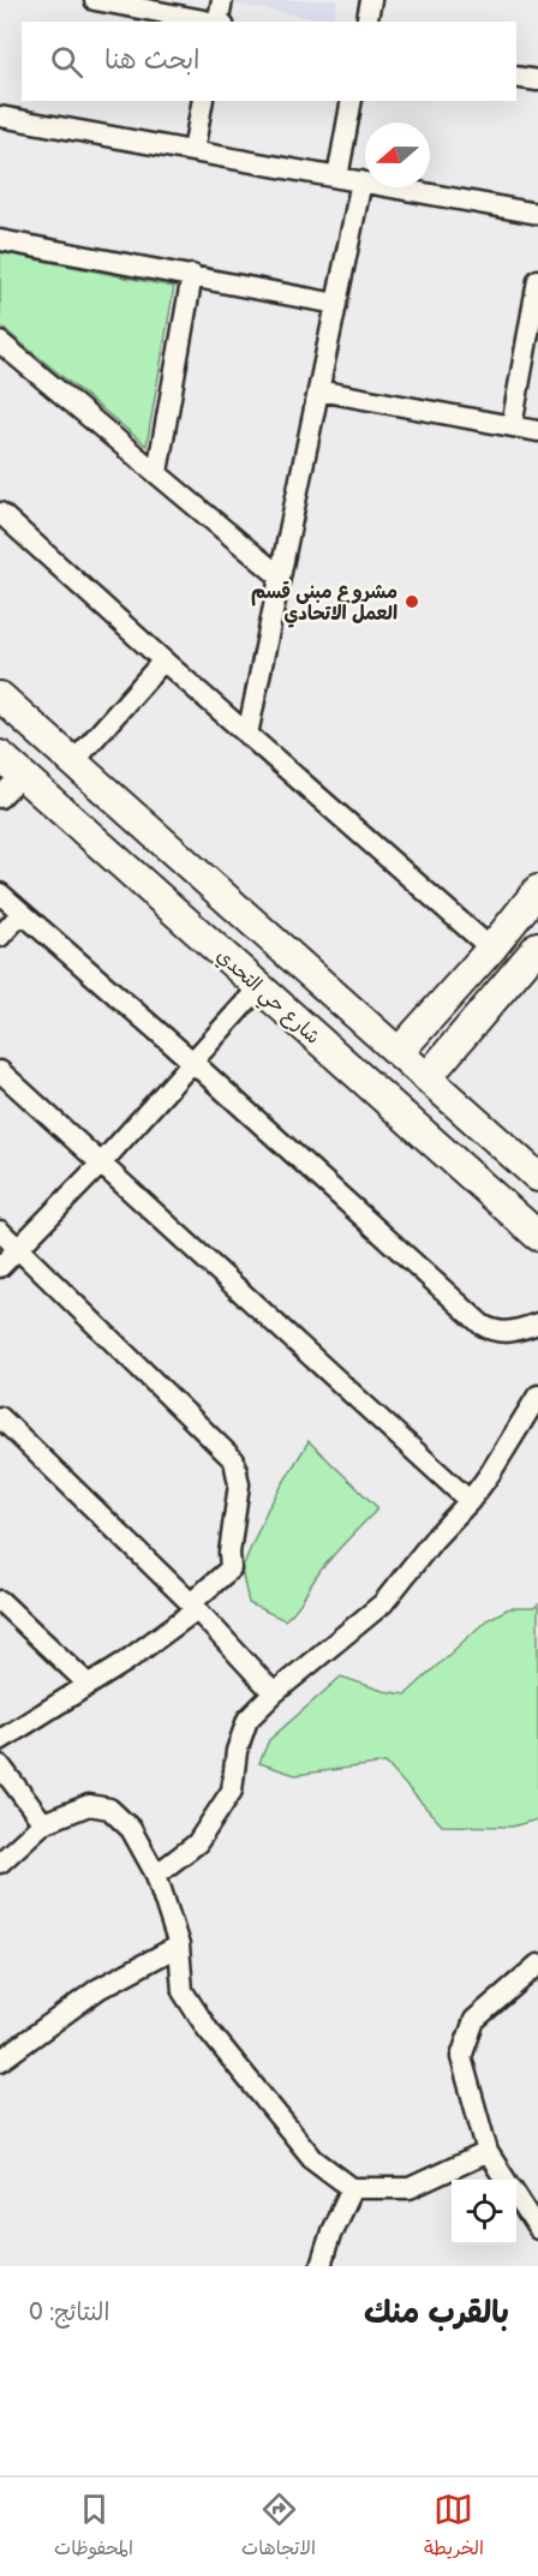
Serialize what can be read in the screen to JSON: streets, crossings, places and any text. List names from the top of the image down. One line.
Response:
{"streets":{"main road":["شارع حي التحدي"]},"places":["مشروع مبنى قسم العمل الاتحادي"],"north":"left","page":{"search":"ابحث هنا","heading":["بالقرب منك","النتائج: 0"],"nav":["الخريطة","الاتجاهات","المحفوظات"]}}
